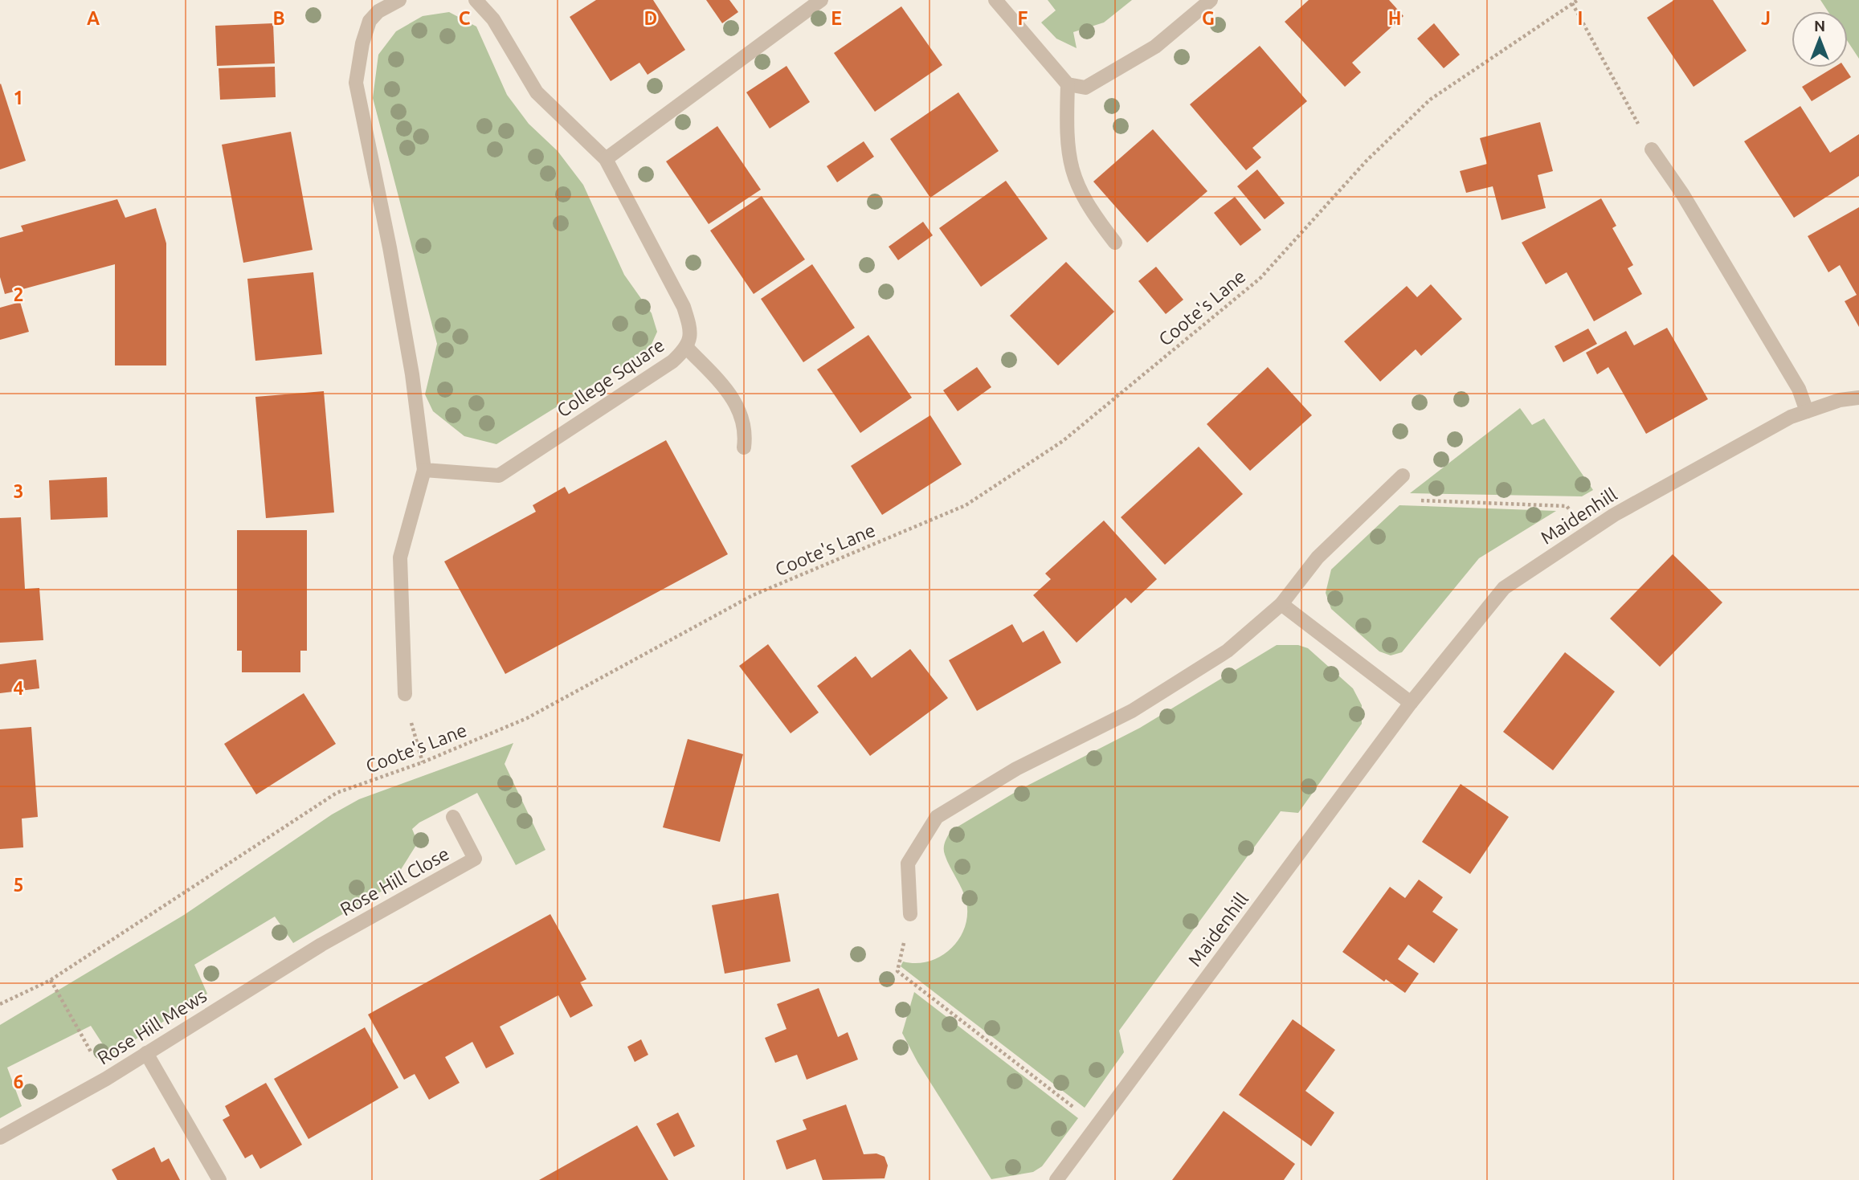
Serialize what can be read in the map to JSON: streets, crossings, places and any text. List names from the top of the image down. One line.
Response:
{"streets":{"street":["College Square","Maidenhill","Rose Hill Close","Rose Hill Mews"],"path":["Coote's Lane"]},"crossings":[["Rose Hill Close","Rose Hill Mews"]],"north":"top","grid":{"columns":["A","B","C","D","E","F","G","H","I","J"],"rows":["1","2","3","4","5","6"]}}
